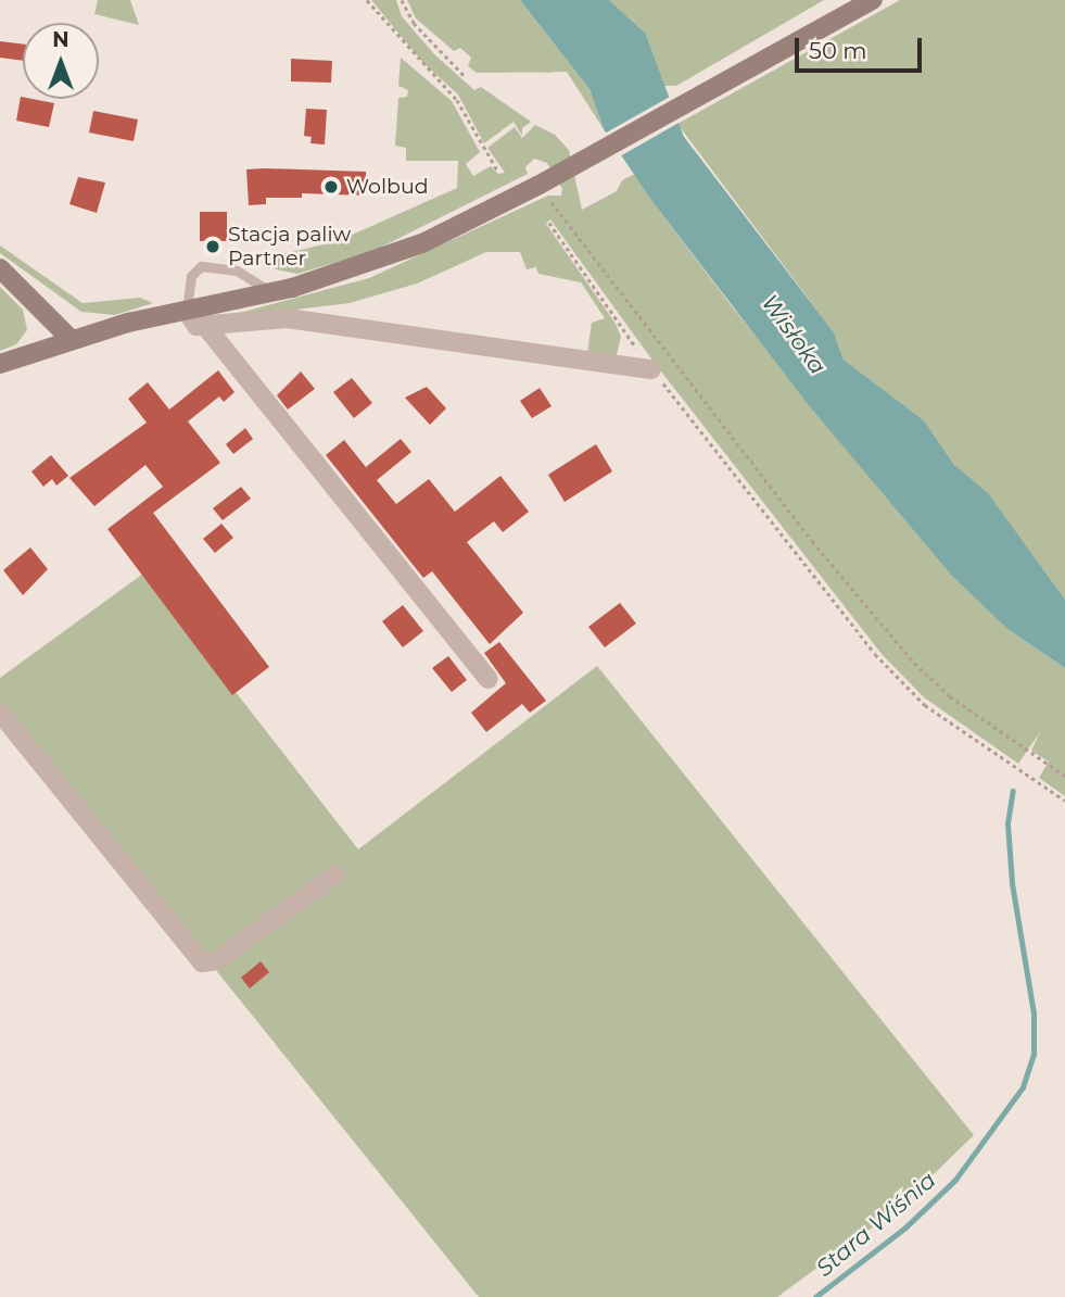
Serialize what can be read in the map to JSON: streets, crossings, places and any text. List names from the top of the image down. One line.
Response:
{"water":["Wisłoka","Stara Wiśnia"],"places":["Wolbud","Stacja paliw Partner"],"scale_bar":"50 m","north":"top"}
